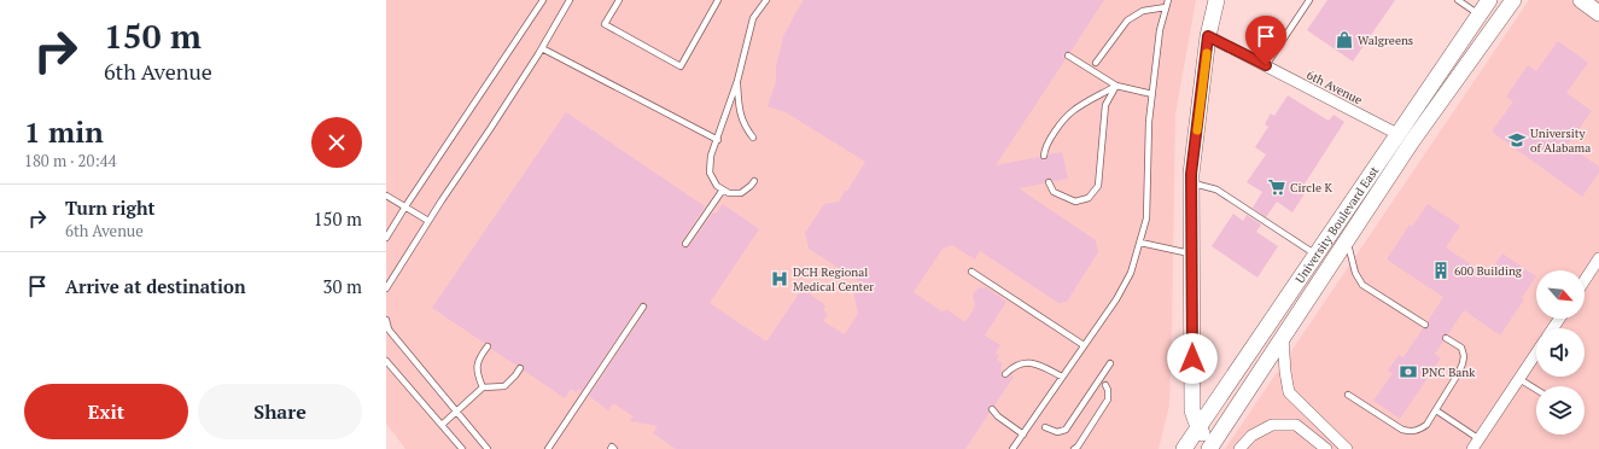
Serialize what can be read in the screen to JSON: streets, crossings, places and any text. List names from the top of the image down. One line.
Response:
{"streets":{"main road":["University Boulevard East"],"street":["6th Avenue"]},"crossings":[["6th Avenue","University Boulevard East"]],"places":{"shop":["Walgreens"],"school or university":["University of Alabama"],"supermarket":["Circle K"],"building":["600 Building"],"hospital":["DCH Regional Medical Center"],"bank":["PNC Bank"]},"north":"bottom right","page":{"turn":["150 m","6th Avenue"],"heading":["1 min","180 m · 20:44"],"list":[{"name":"Turn right","note":"6th Avenue","value":"150 m"},{"name":"Arrive at destination","value":"30 m"}],"buttons":["Exit","Share"]}}
